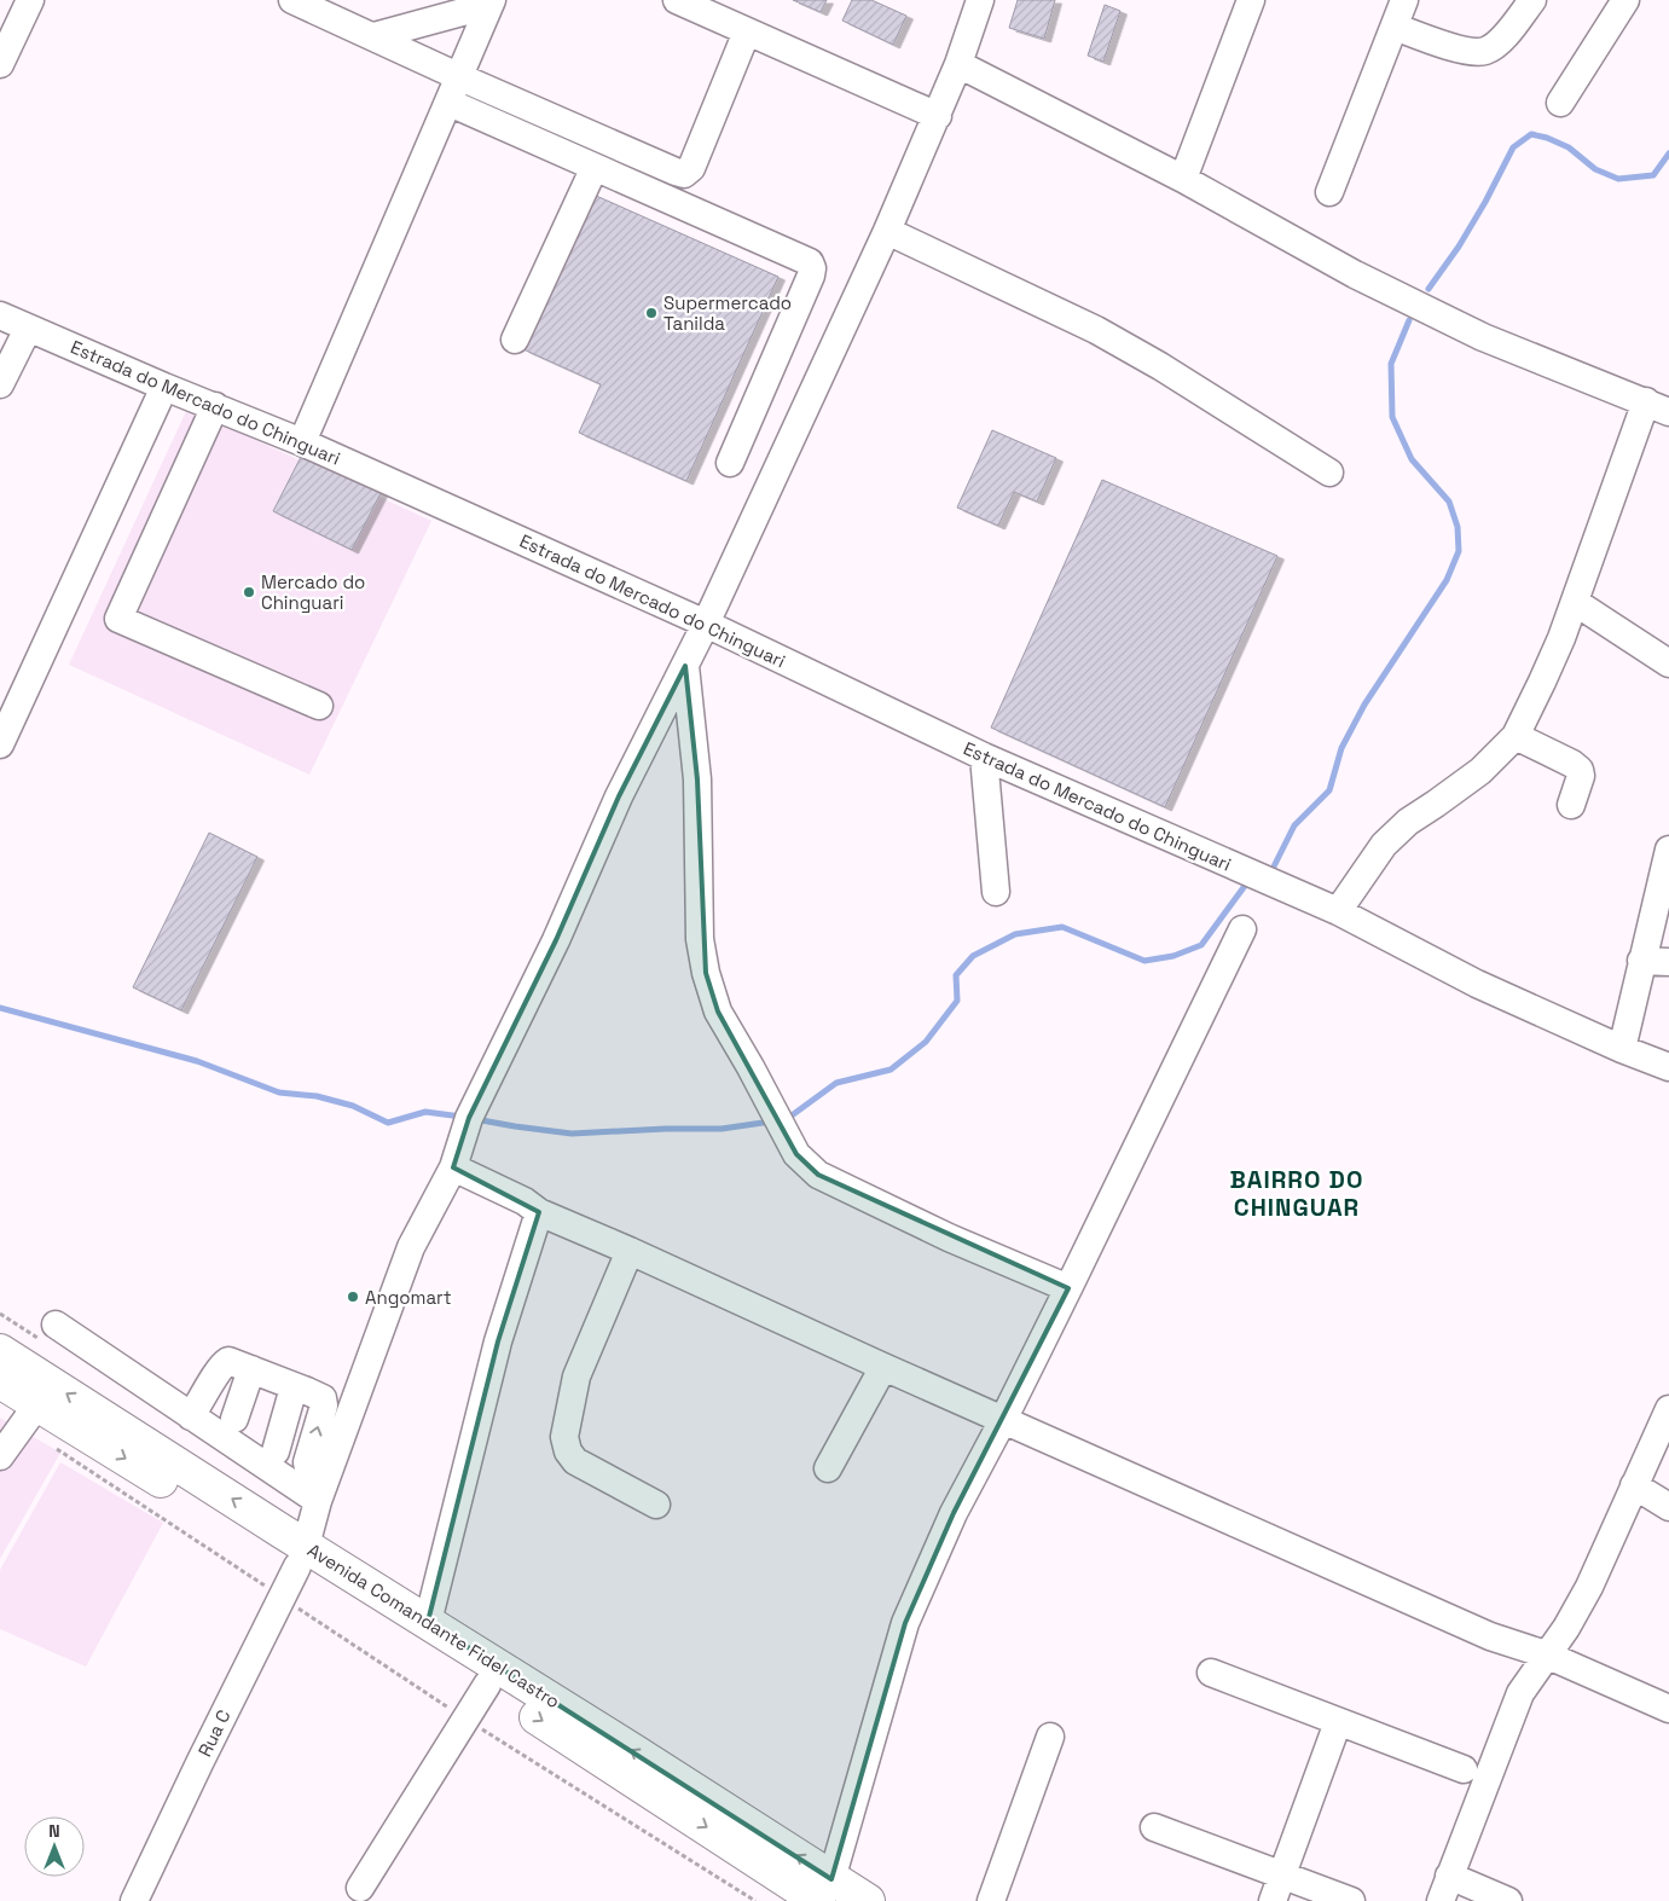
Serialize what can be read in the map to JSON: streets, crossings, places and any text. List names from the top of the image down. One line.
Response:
{"streets":{"highway":["Avenida Comandante Fidel Castro"],"street":["Estrada do Mercado do Chinguari","Rua C"]},"crossings":[["Estrada do Mercado do Chinguari","Rua C"],["Avenida Comandante Fidel Castro","Rua C"]],"districts":["BAIRRO DO CHINGUAR"],"places":["Supermercado Tanilda","Mercado do Chinguari","Angomart"],"north":"top"}
